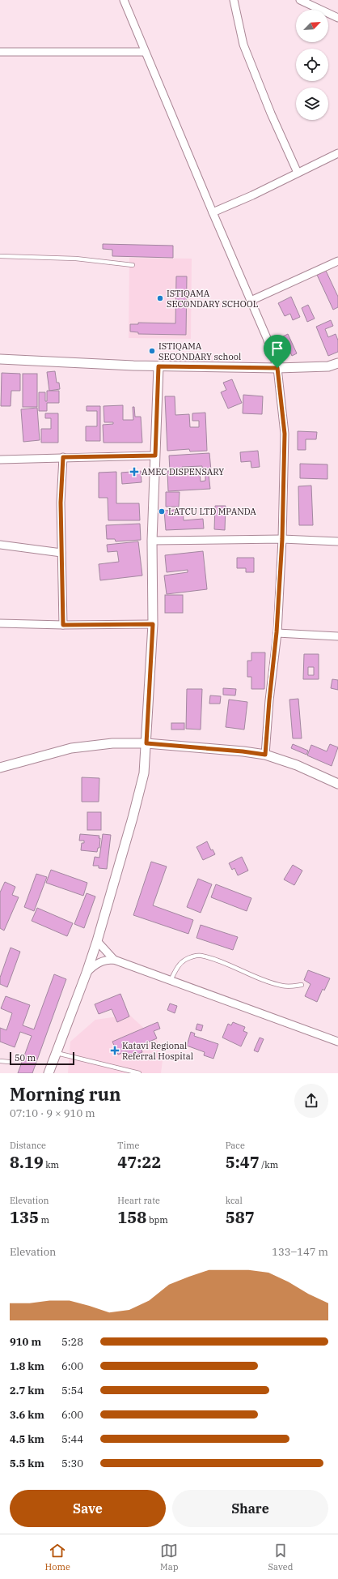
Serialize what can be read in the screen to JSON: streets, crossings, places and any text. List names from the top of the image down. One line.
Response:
{"places":{"other":["ISTIQAMA SECONDARY SCHOOL","ISTIQAMA SECONDARY school","LATCU LTD MPANDA"],"health":["AMEC DISPENSARY","Katavi Regional Referral Hospital"]},"scale_bar":"50 m","north":"top right","page":{"scale":"50 m","heading":["Morning run","07:10 · 9 × 910 m"],"stats":[["Distance","8.19 km"],["Time","47:22"],["Pace","5:47 /km"],["Elevation","135 m"],["Heart rate","158 bpm"],["kcal","587"]],"chart":["Elevation","133–147 m"],"list":[{"name":"910 m","note":"5:28"},{"name":"1.8 km","note":"6:00"},{"name":"2.7 km","note":"5:54"},{"name":"3.6 km","note":"6:00"},{"name":"4.5 km","note":"5:44"},{"name":"5.5 km","note":"5:30"}],"buttons":["Save","Share"],"tabs":["Home","Map","Saved"]}}
